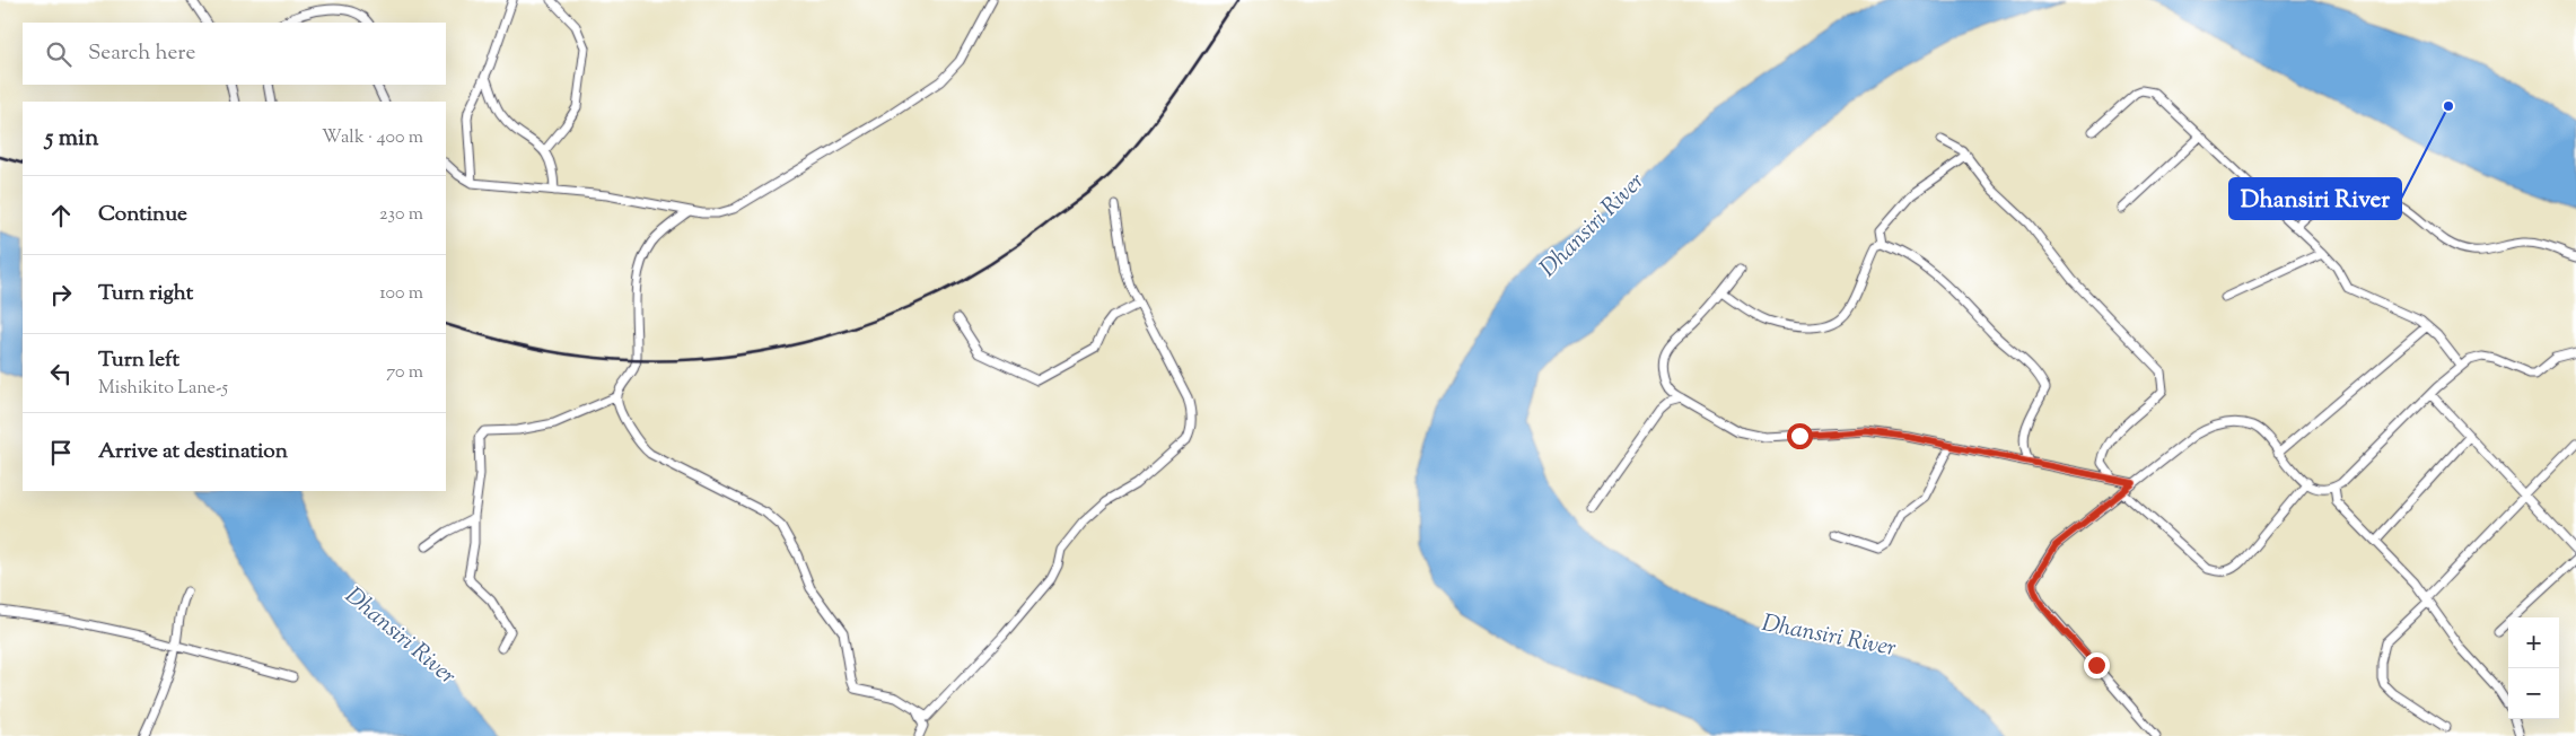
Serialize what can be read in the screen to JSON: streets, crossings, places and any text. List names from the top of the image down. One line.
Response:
{"water":["Dhansiri River"],"places":["Dhansiri River"],"page":{"search":"Search here","heading":["5 min","Walk · 400 m"],"list":[["Continue","230 m"],["Turn right","100 m"],["Turn left","Mishikito Lane-5","70 m"],"Arrive at destination"],"map_buttons":["+","−"]}}
